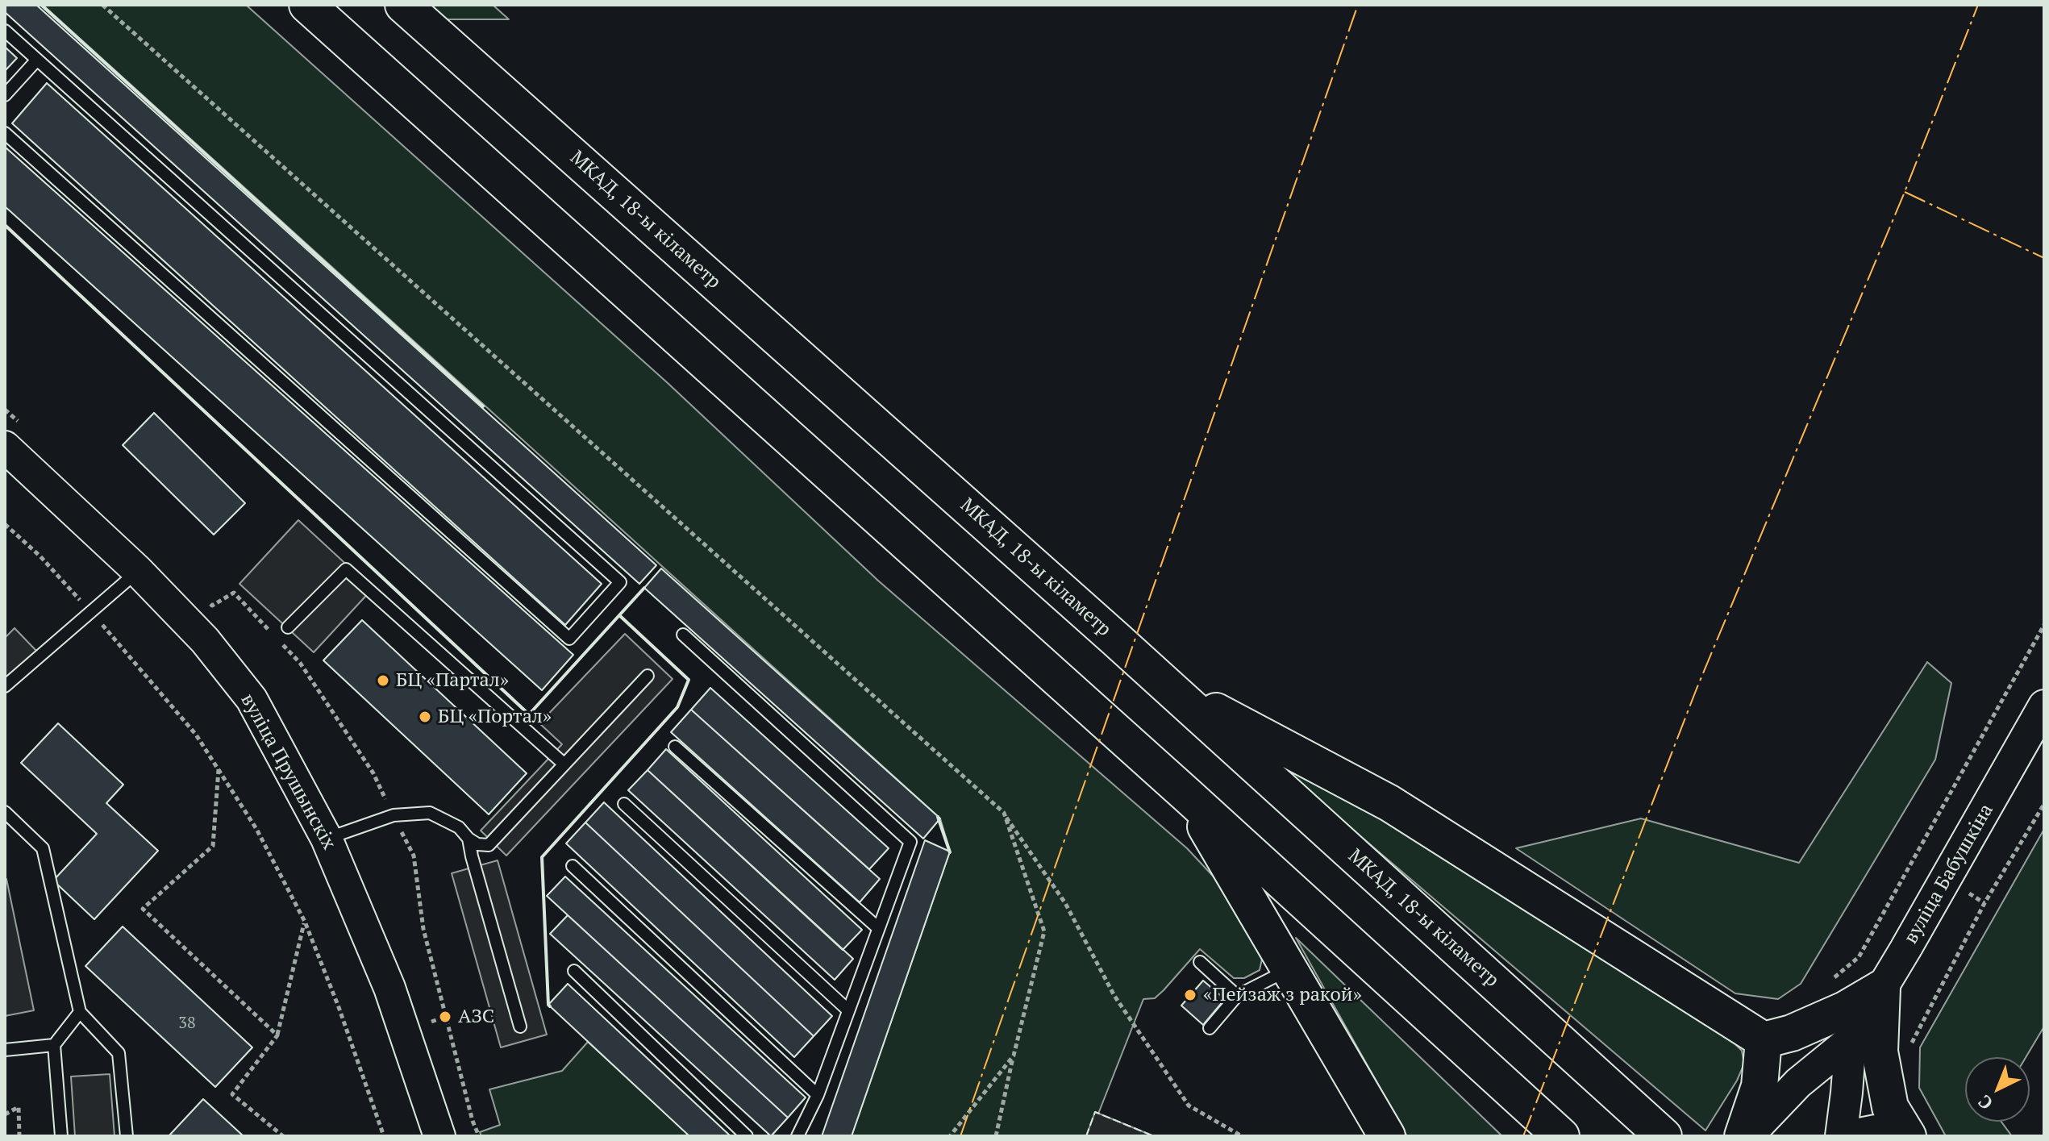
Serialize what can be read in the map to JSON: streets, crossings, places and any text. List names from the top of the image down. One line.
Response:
{"streets":{"highway":["МКАД, 18-ы кіламетр"],"street":["вуліца Прушынскіх","вуліца Бабушкіна"]},"places":["БЦ «Партал»","БЦ «Портал»","«Пейзаж з ракой»","АЗС"],"house_numbers":["38"],"north":"bottom left"}
